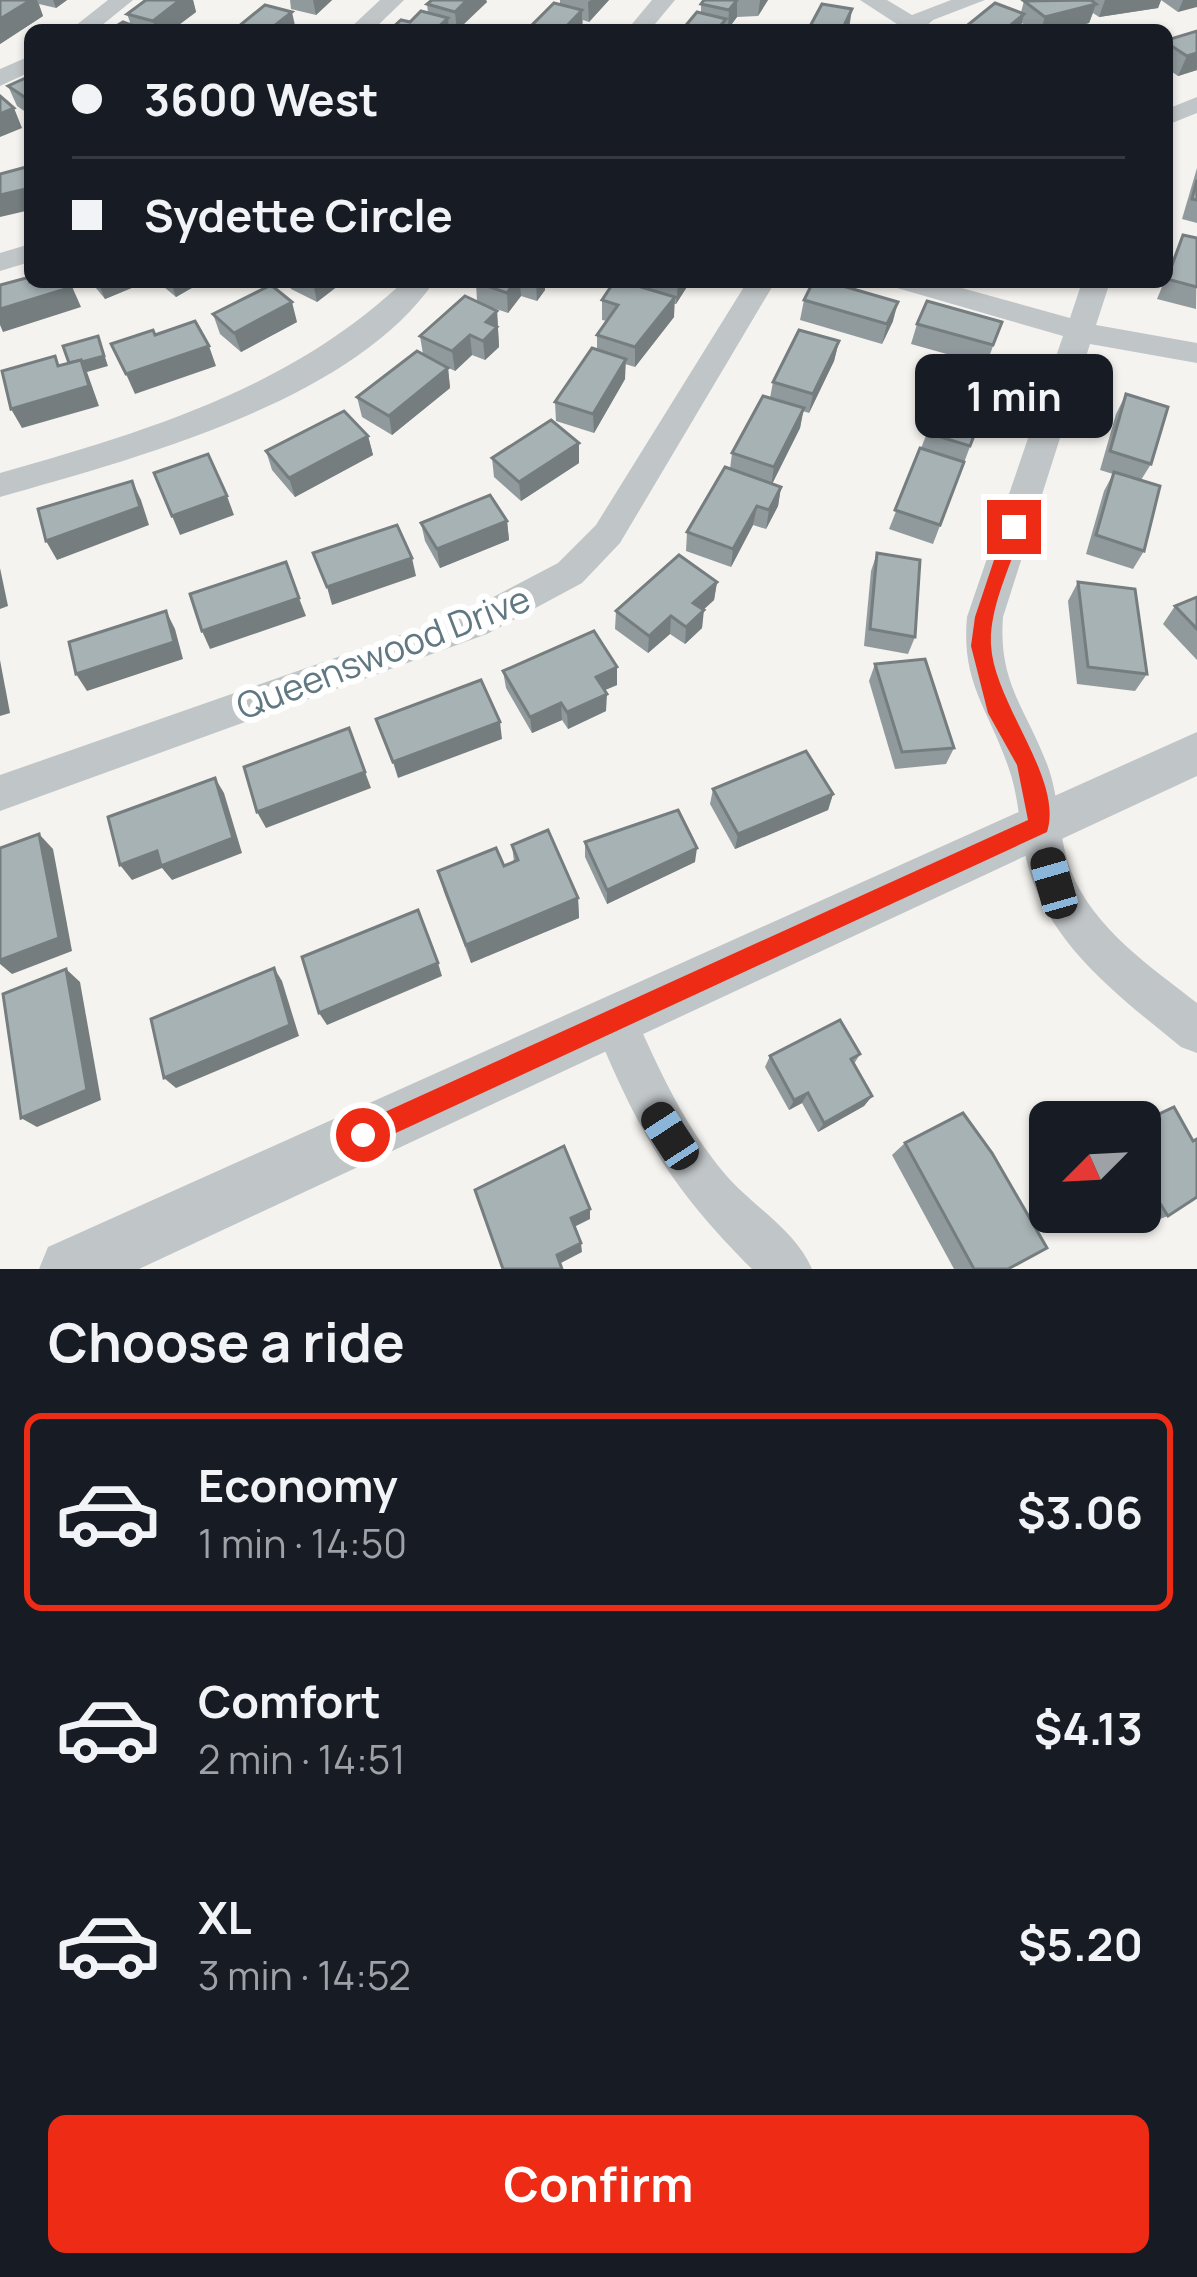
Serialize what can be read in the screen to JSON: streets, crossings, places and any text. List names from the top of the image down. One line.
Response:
{"streets":{"street":["Queenswood Drive"]},"north":"bottom left","page":{"banner":["3600 West","Sydette Circle"],"bubble":"1 min","heading":"Choose a ride","list":[{"name":"Economy","note":"1 min · 14:50","value":"$3.06"},{"name":"Comfort","note":"2 min · 14:51","value":"$4.13"},{"name":"XL","note":"3 min · 14:52","value":"$5.20"}],"buttons":"Confirm"}}
